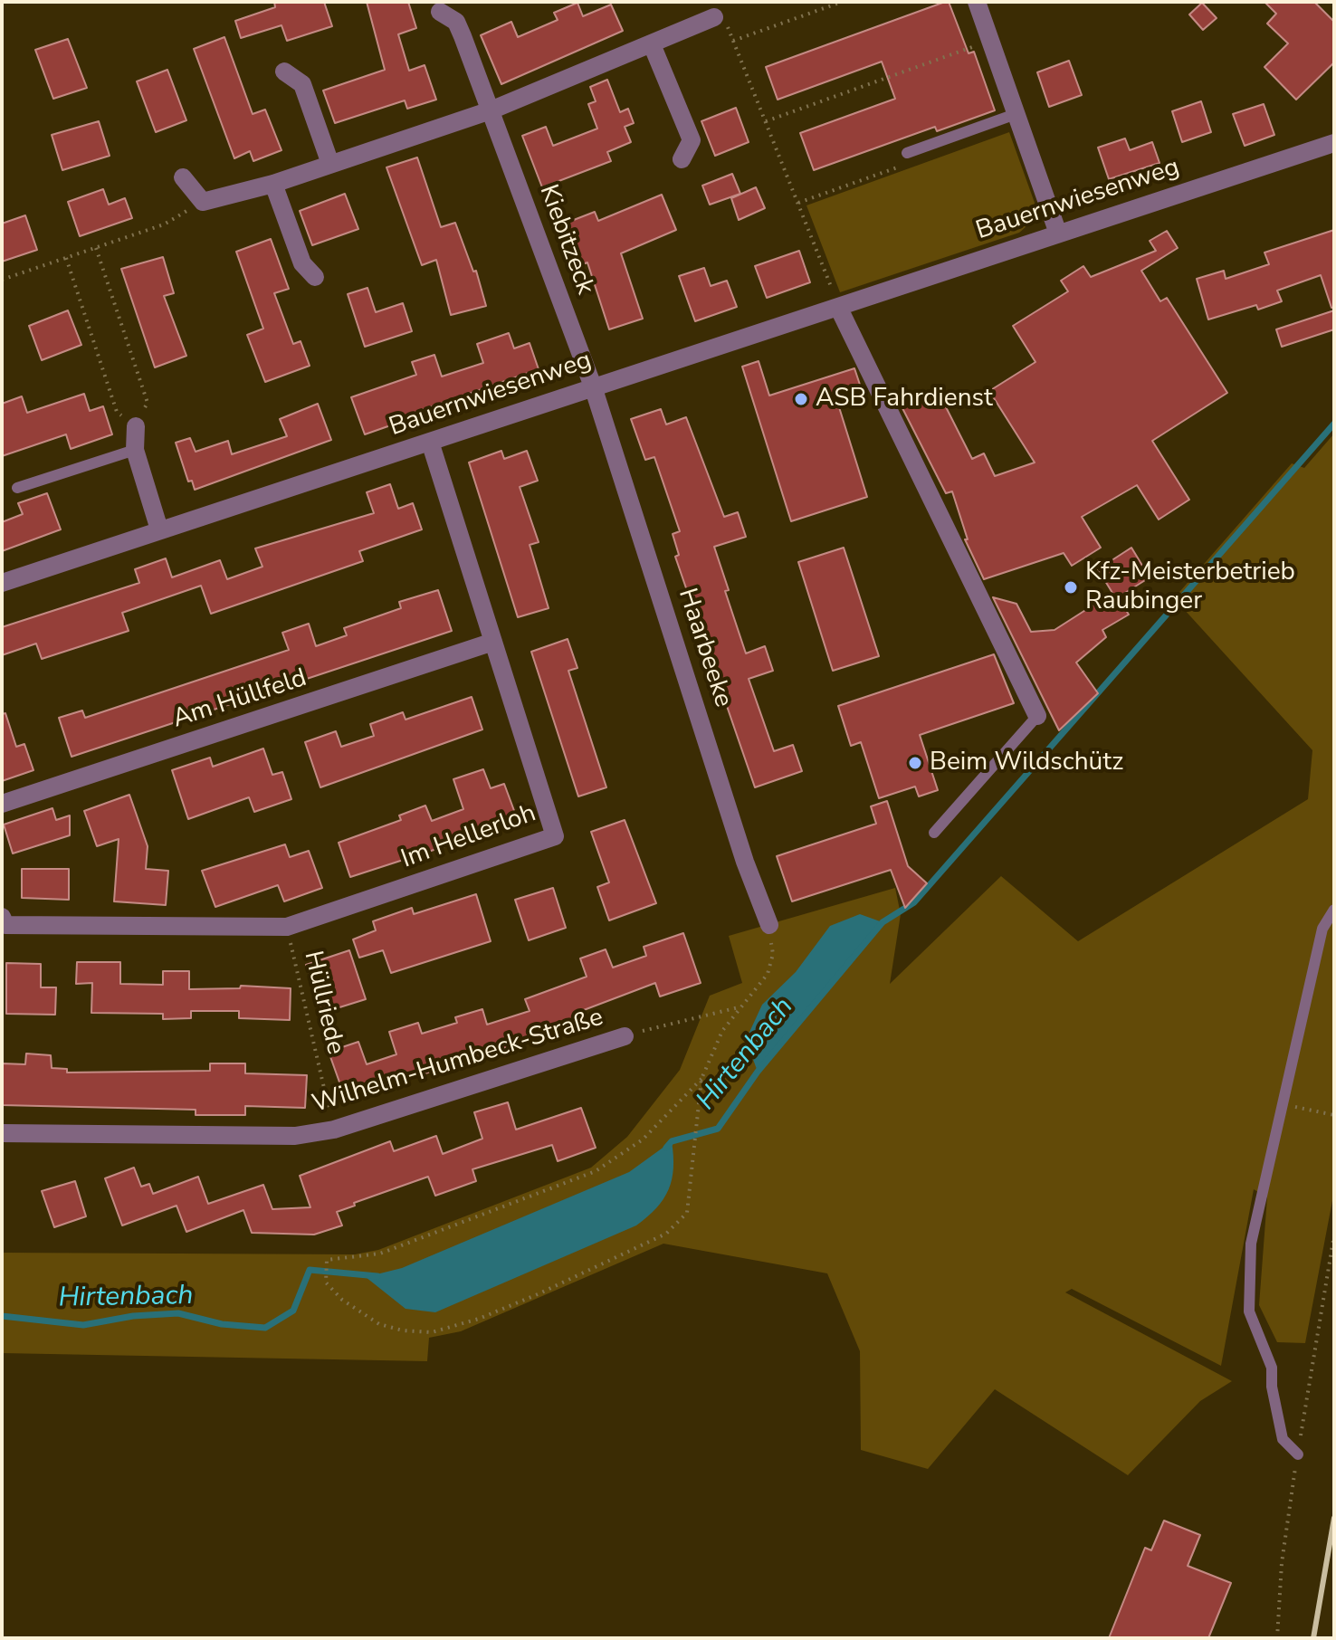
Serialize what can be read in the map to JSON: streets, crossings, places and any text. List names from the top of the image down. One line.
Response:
{"streets":{"street":["Bauernwiesenweg","Kiebitzeck","Haarbeeke","Am Hüllfeld","Im Hellerloh","Wilhelm-Humbeck-Straße"],"path":["Hüllriede"]},"crossings":[["Bauernwiesenweg","Kiebitzeck"],["Bauernwiesenweg","Haarbeeke"],["Bauernwiesenweg","Im Hellerloh"],["Kiebitzeck","Haarbeeke"],["Am Hüllfeld","Im Hellerloh"],["Im Hellerloh","Hüllriede"],["Hüllriede","Wilhelm-Humbeck-Straße"]],"water":["Hirtenbach"],"places":["ASB Fahrdienst","Kfz-Meisterbetrieb Raubinger","Beim Wildschütz"]}
